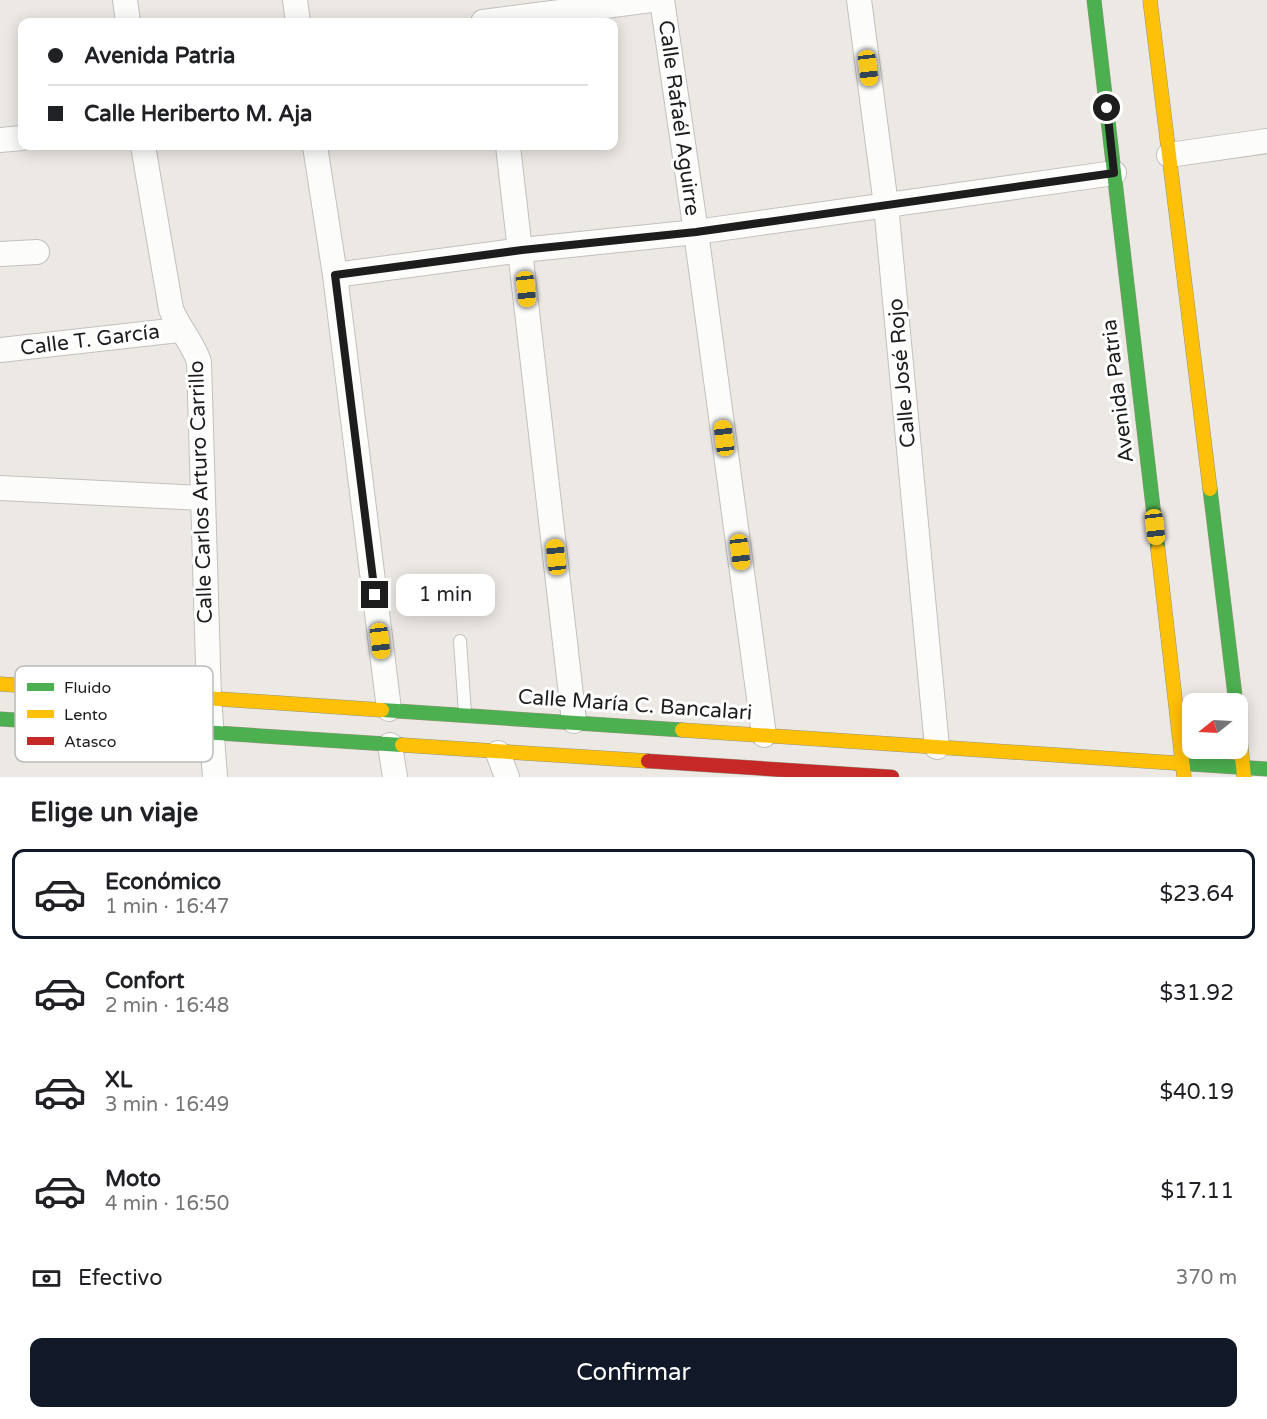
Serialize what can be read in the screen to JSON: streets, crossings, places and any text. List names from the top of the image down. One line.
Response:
{"streets":{"street":["Calle Rafaél Aguirre","Calle T. García","Calle José Rojo","Avenida Patria","Calle Carlos Arturo Carrillo","Calle María C. Bancalari"]},"crossings":[["Calle Rafaél Aguirre","Calle María C. Bancalari"],["Calle T. García","Calle Carlos Arturo Carrillo"],["Calle José Rojo","Calle María C. Bancalari"],["Avenida Patria","Calle María C. Bancalari"]],"legend":["Fluido","Lento","Atasco"],"north":"left","page":{"banner":["Avenida Patria","Calle Heriberto M. Aja"],"bubble":"1 min","heading":"Elige un viaje","list":[{"name":"Económico","note":"1 min · 16:47","value":"$23.64"},{"name":"Confort","note":"2 min · 16:48","value":"$31.92"},{"name":"XL","note":"3 min · 16:49","value":"$40.19"},{"name":"Moto","note":"4 min · 16:50","value":"$17.11"}],"pay":["Efectivo","370 m"],"buttons":"Confirmar"}}
